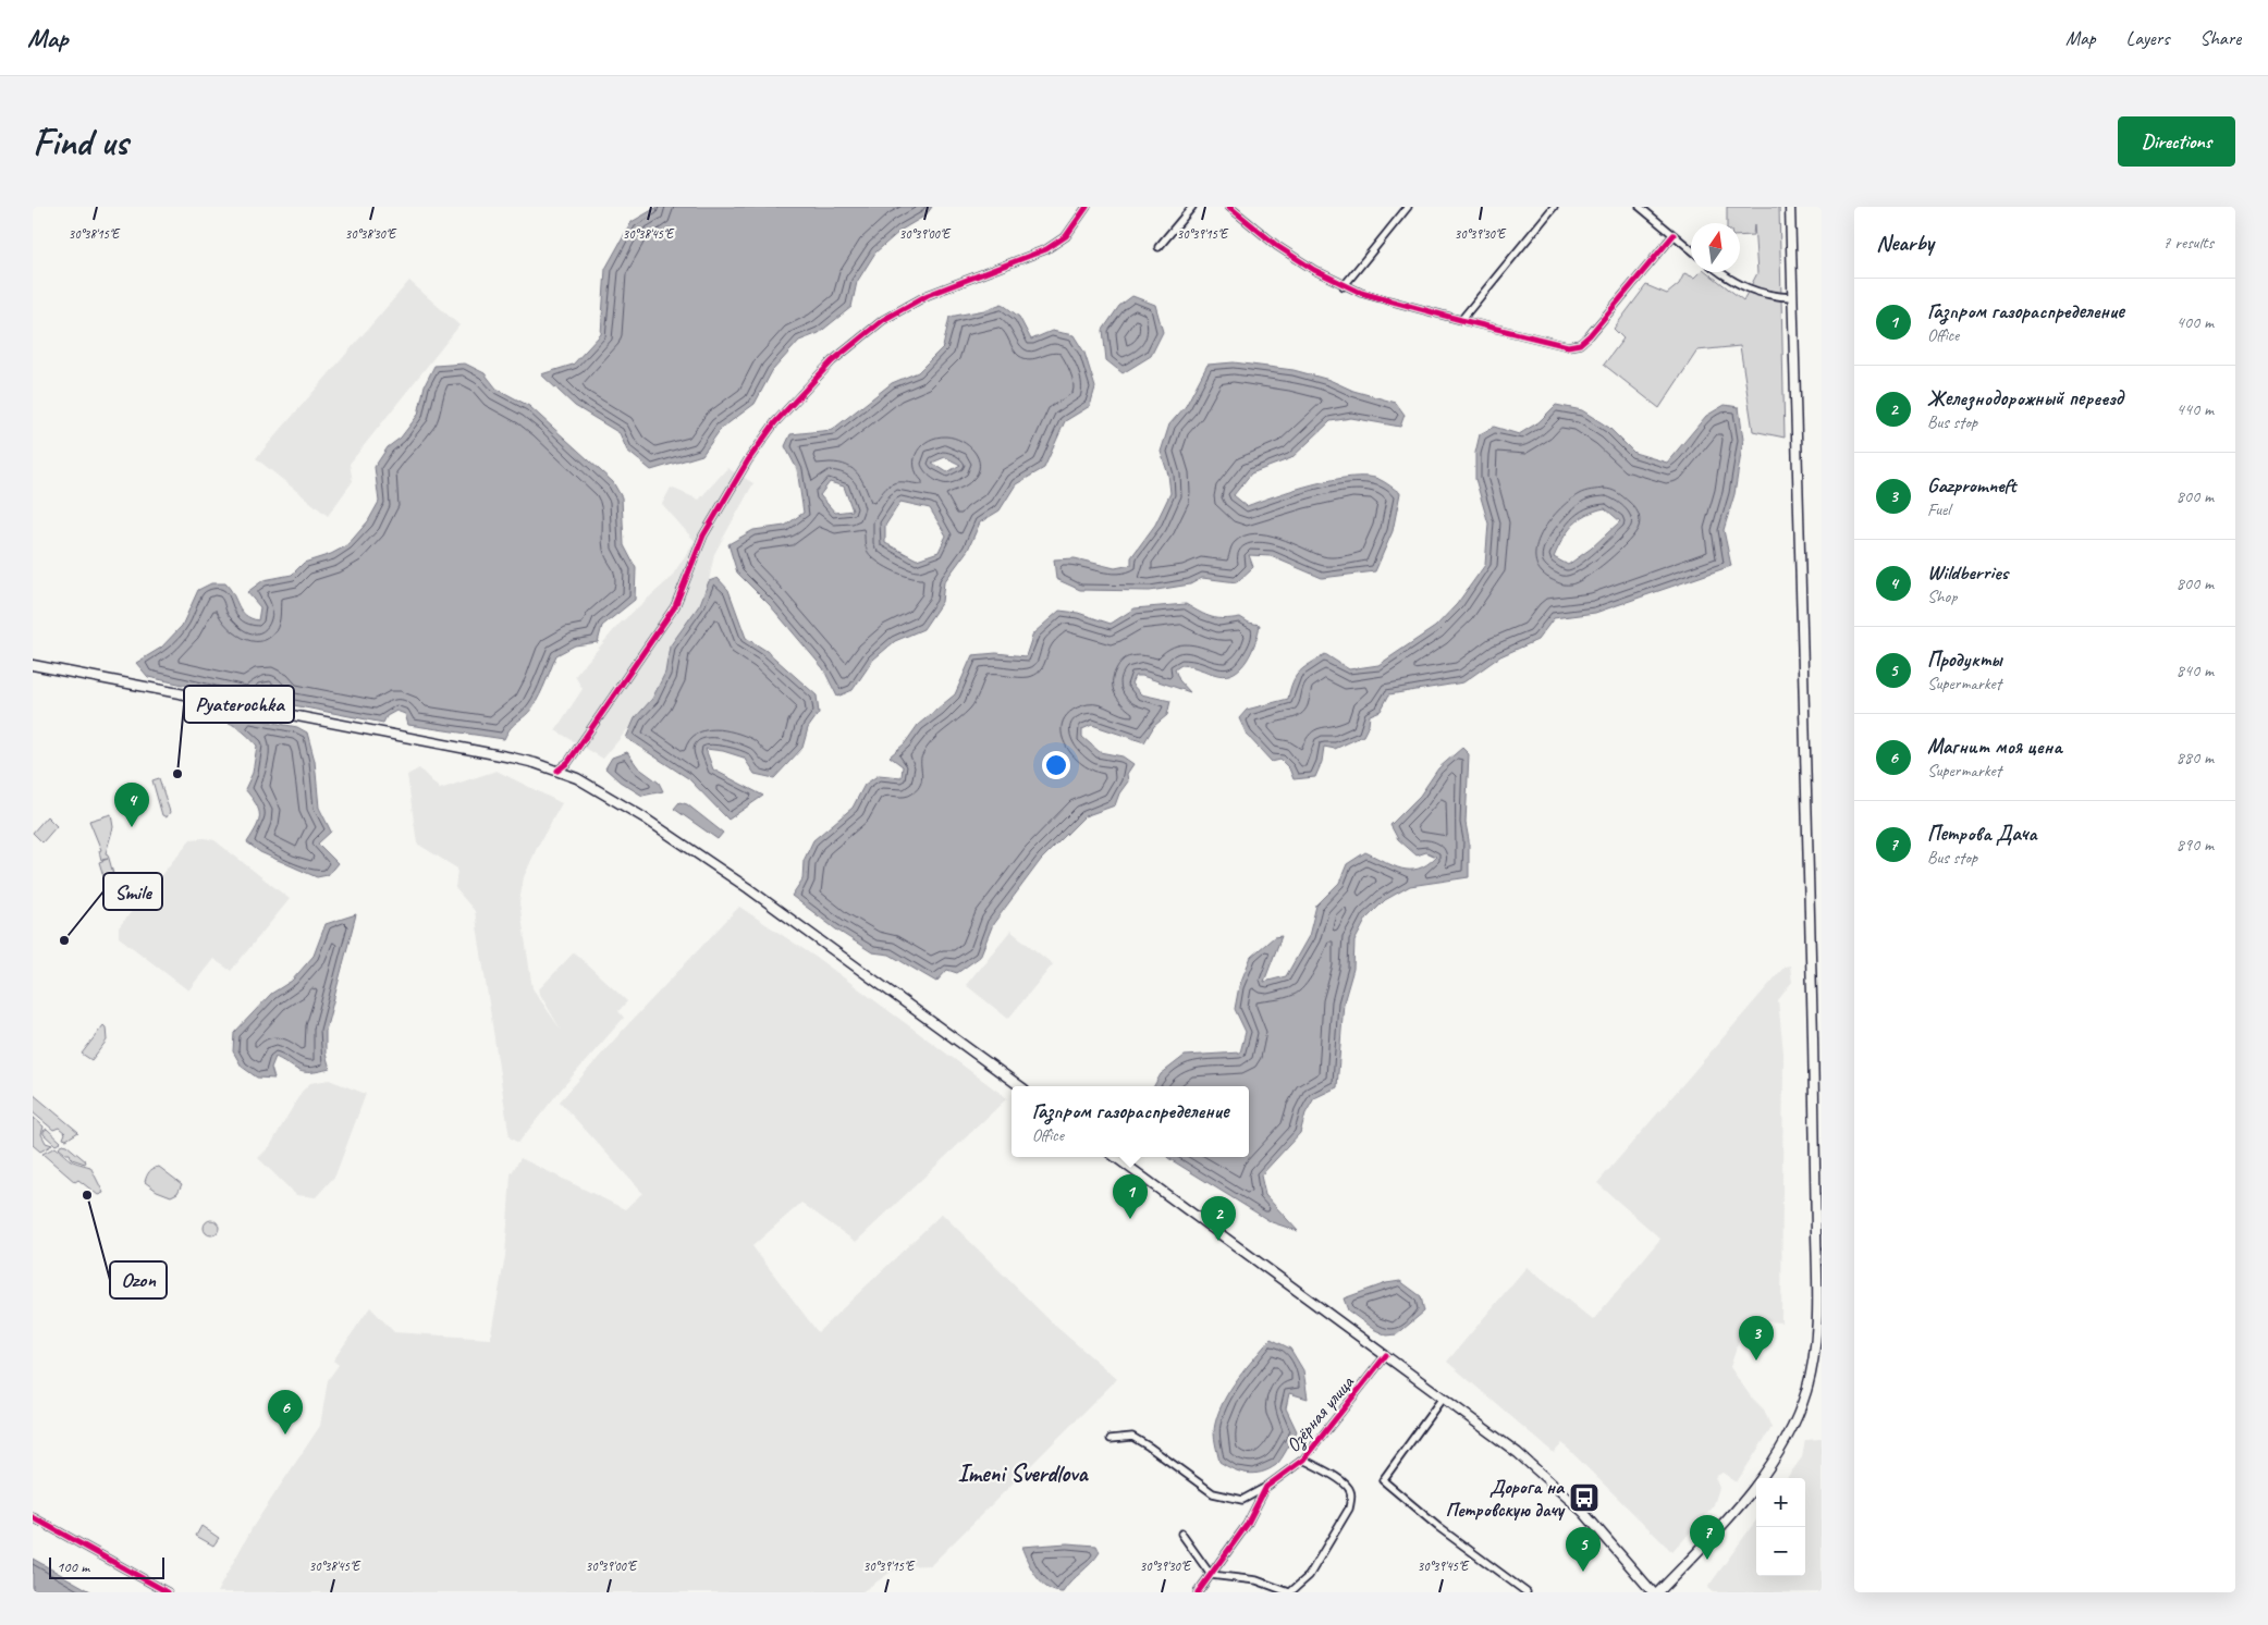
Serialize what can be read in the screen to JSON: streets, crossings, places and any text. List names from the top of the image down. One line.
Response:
{"streets":{"street":["Озёрная улица"]},"districts":["Imeni Sverdlova"],"places":{"other":["Pyaterochka","Smile","Ozon"],"bus stop":["Дорога на Петровскую дачу"]},"scale_bar":"100 m","north":"top","page":{"header":"Map","nav":["Map","Layers","Share"],"buttons":"Directions","title":"Find us","heading":["Nearby","7 results"],"list":[{"mark":"1","name":"Газпром газораспределение","note":"Office","value":"400 m"},{"mark":"2","name":"Железнодорожный переезд","note":"Bus stop","value":"440 m"},{"mark":"3","name":"Gazpromneft","note":"Fuel","value":"800 m"},{"mark":"4","name":"Wildberries","note":"Shop","value":"800 m"},{"mark":"5","name":"Продукты","note":"Supermarket","value":"840 m"},{"mark":"6","name":"Магнит моя цена","note":"Supermarket","value":"880 m"},{"mark":"7","name":"Петрова Дача","note":"Bus stop","value":"890 m"}],"pins":["4","1","2","3","6","7","5"],"popup":["Газпром газораспределение","Office"],"map_buttons":["+","−"],"scale":"100 m"},"coordinates":["30°38'15\"E","30°38'30\"E","30°38'45\"E","30°39'00\"E","30°39'15\"E","30°39'30\"E","30°39'45\"E"]}
